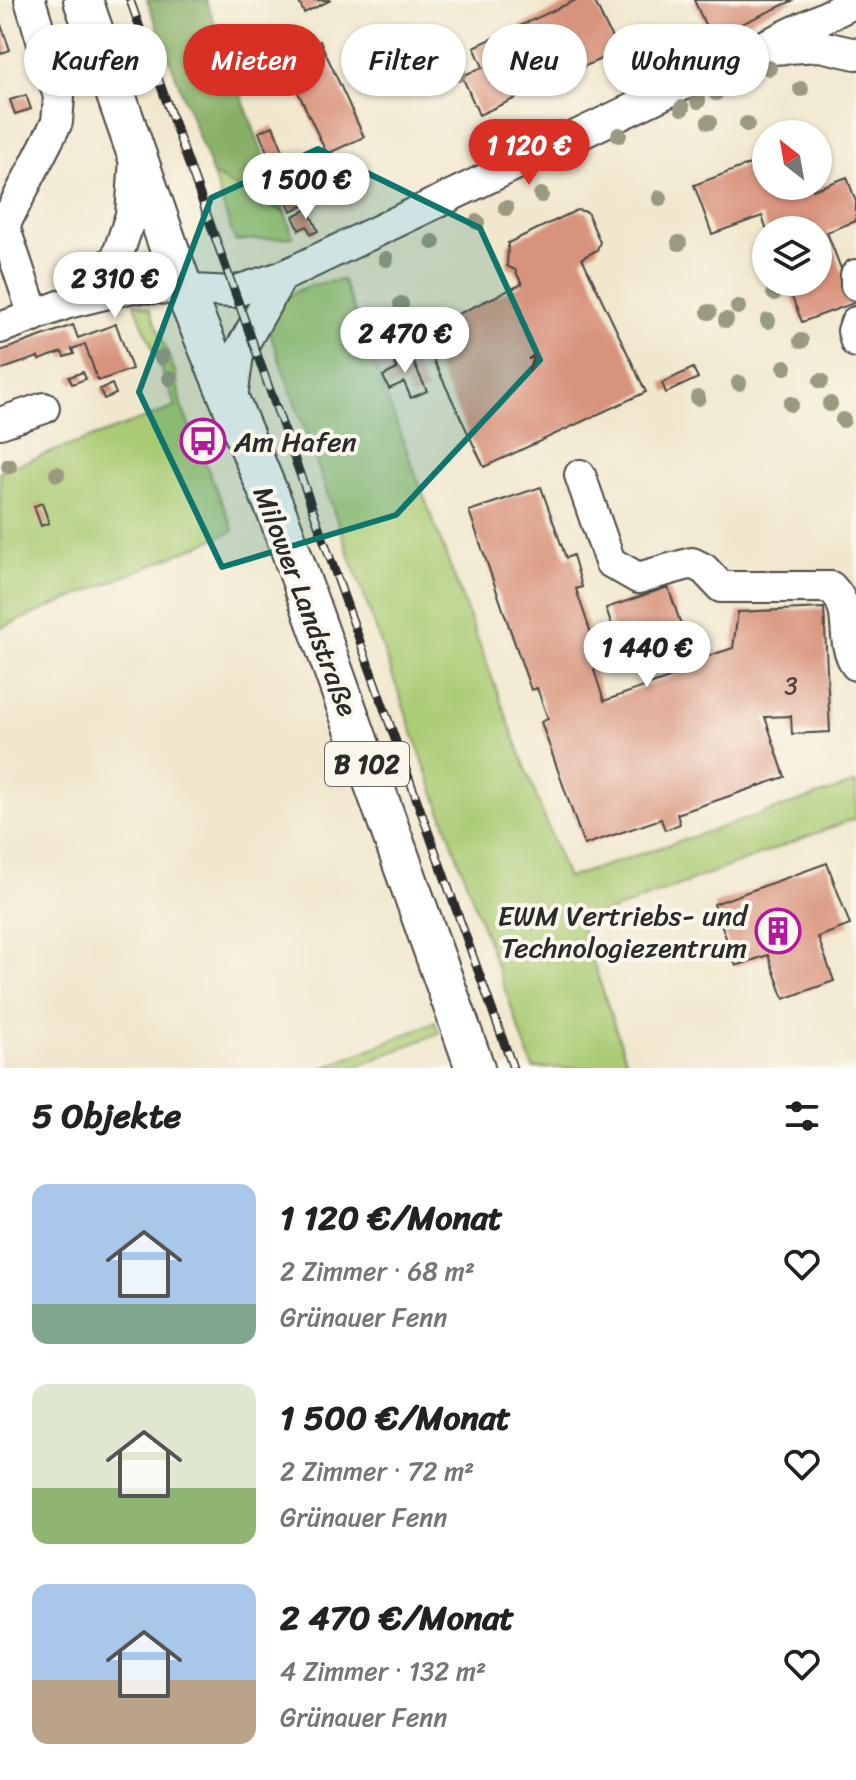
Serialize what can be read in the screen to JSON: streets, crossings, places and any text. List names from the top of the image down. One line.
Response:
{"streets":{"main road":["Milower Landstraße","B 102"]},"places":{"bus stop":["Am Hafen"],"building":["EWM Vertriebs- und Technologiezentrum"]},"house_numbers":["1","3"],"north":"top left","page":{"chip":["Kaufen","Mieten","Filter","Neu","Wohnung"],"price":["1 120 €","1 500 €","2 310 €","2 470 €","1 440 €"],"heading":"5 Objekte","list":[{"name":"1 120 €/Monat","note":"2 Zimmer · 68 m² · Grünauer Fenn"},{"name":"1 500 €/Monat","note":"2 Zimmer · 72 m² · Grünauer Fenn"},{"name":"2 470 €/Monat","note":"4 Zimmer · 132 m² · Grünauer Fenn"}]}}
